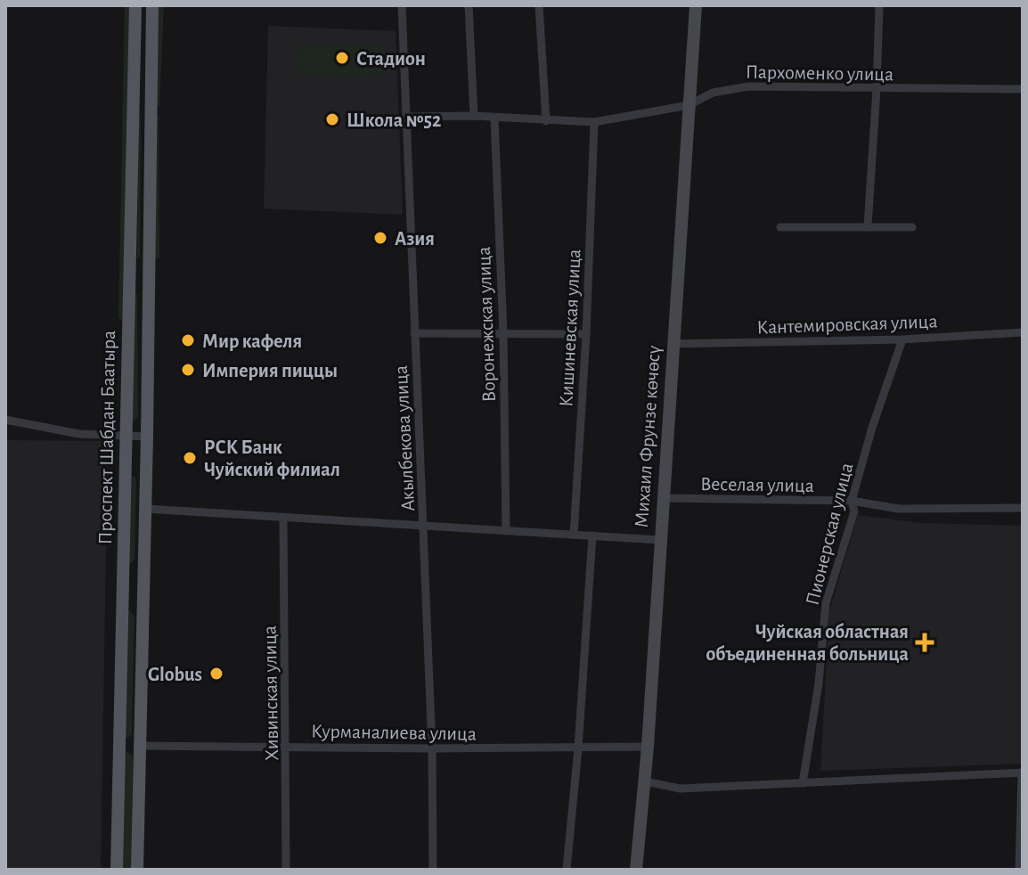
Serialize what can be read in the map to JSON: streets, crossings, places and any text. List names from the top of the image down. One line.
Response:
{"streets":{"main road":["Михаил Фрунзе көчөсү","Проспект Шабдан Баатыра"],"street":["Пархоменко улица","Кантемировская улица","Воронежская улица","Кишиневская улица","Акылбекова улица","Веселая улица","Пионерская улица","Хивинская улица","Курманалиева улица"]},"crossings":[["Пархоменко улица","Воронежская улица"],["Пархоменко улица","Кишиневская улица"],["Пархоменко улица","Михаил Фрунзе көчөсү"],["Пархоменко улица","Акылбекова улица"],["Кантемировская улица","Михаил Фрунзе көчөсү"],["Кантемировская улица","Пионерская улица"],["Михаил Фрунзе көчөсү","Веселая улица"],["Михаил Фрунзе көчөсү","Курманалиева улица"],["Проспект Шабдан Баатыра","Курманалиева улица"],["Акылбекова улица","Курманалиева улица"],["Веселая улица","Пионерская улица"],["Хивинская улица","Курманалиева улица"]],"places":{"other":["Стадион","Школа №52","Азия","Мир кафеля","Империя пиццы","РСК Банк Чуйский филиал","Globus"],"health":["Чуйская областная объединенная больница"]}}
